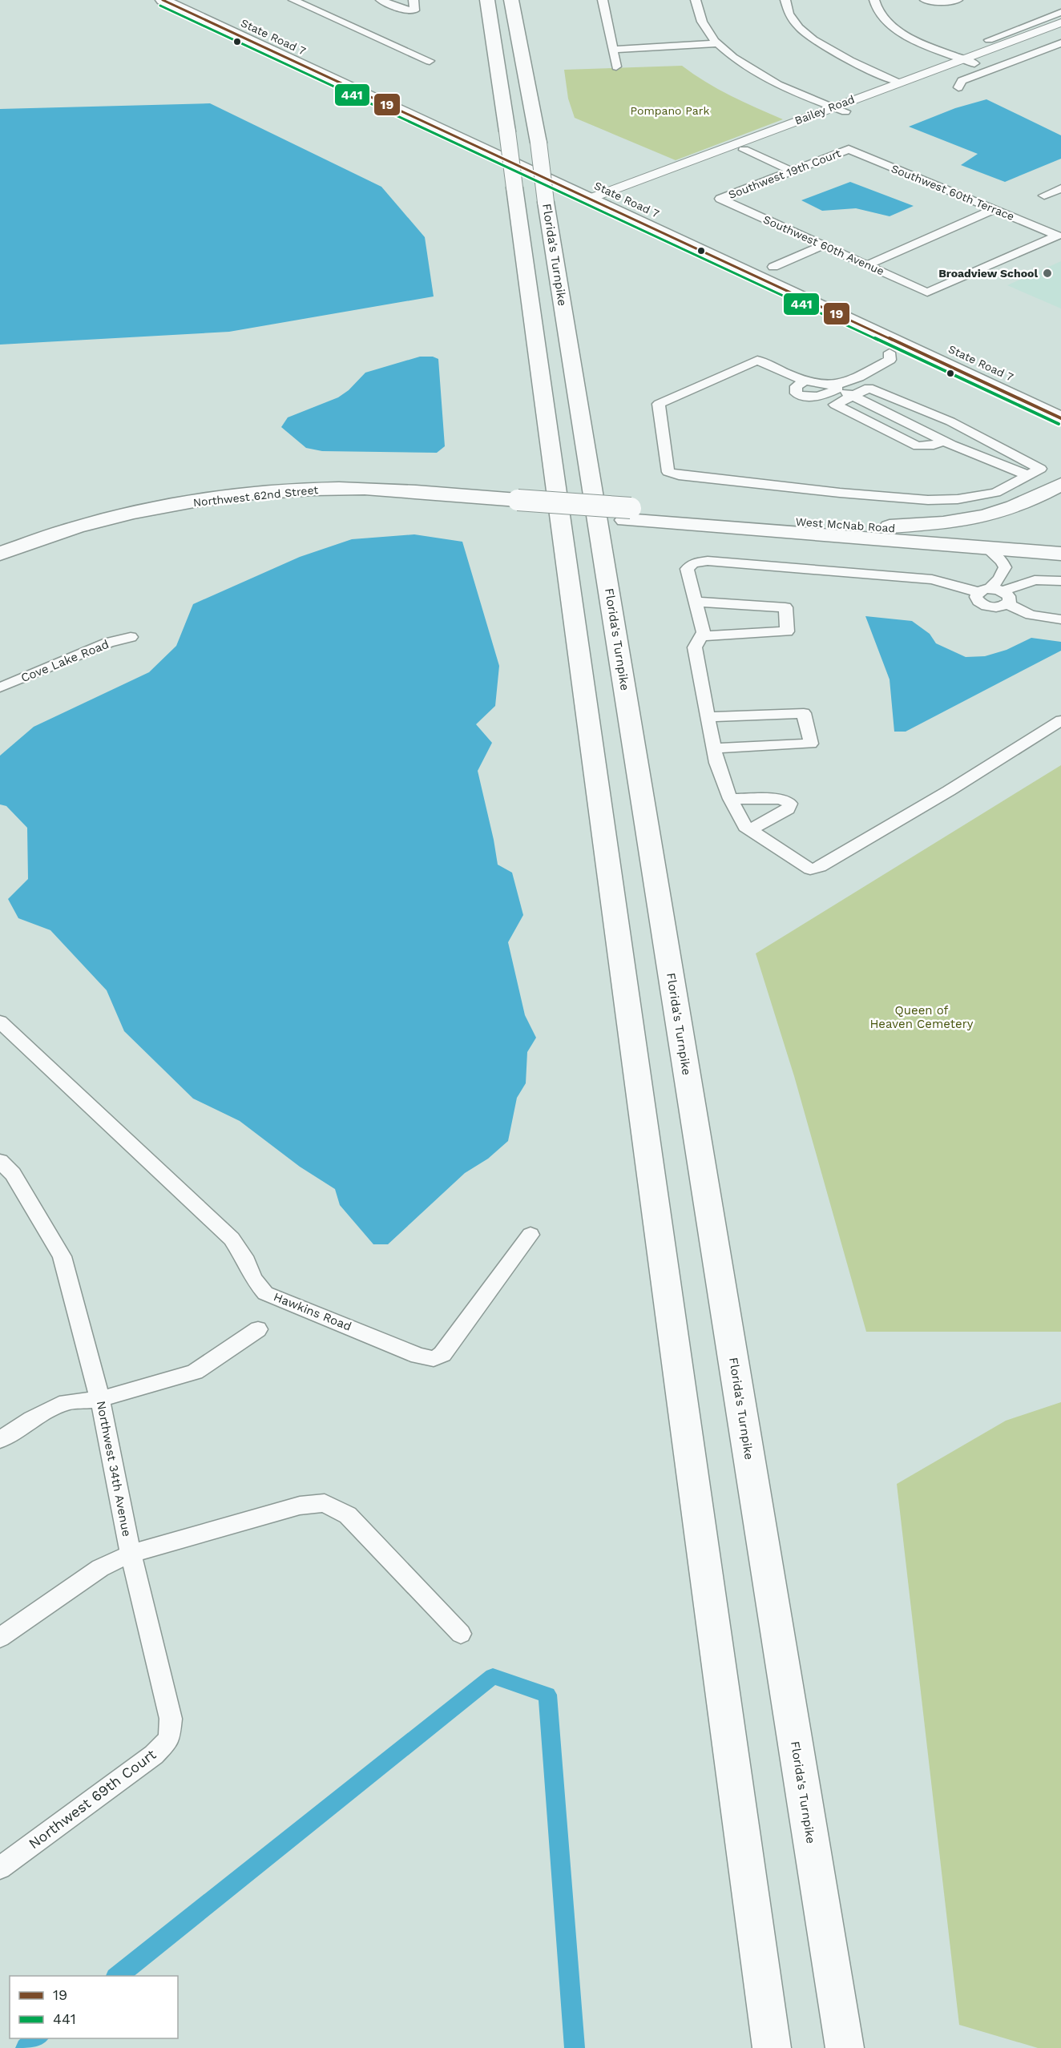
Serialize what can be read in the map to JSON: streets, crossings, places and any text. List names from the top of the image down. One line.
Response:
{"streets":{"main road":["State Road 7","Florida's Turnpike","Northwest 62nd Street","West McNab Road"],"street":["Bailey Road","Southwest 19th Court","Southwest 60th Terrace","Southwest 60th Avenue","Cove Lake Road","Hawkins Road","Northwest 34th Avenue","Northwest 69th Court"]},"crossings":[["State Road 7","Bailey Road"],["Southwest 19th Court","Southwest 60th Terrace"],["Southwest 19th Court","Southwest 60th Avenue"],["Southwest 60th Terrace","Southwest 60th Avenue"],["Northwest 34th Avenue","Northwest 69th Court"]],"parks":["Pompano Park","Queen of Heaven Cemetery"],"places":["Broadview School"],"lines":["transit line 19","transit line 441"],"legend":["19","441"]}
